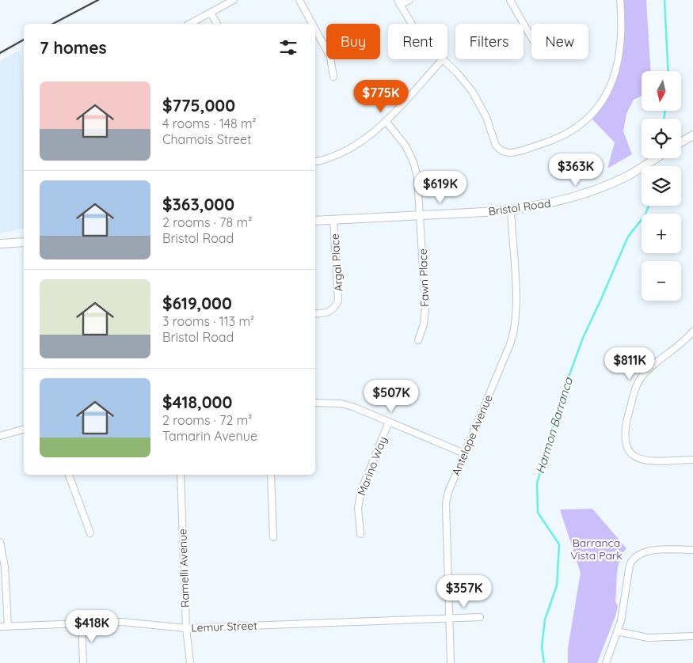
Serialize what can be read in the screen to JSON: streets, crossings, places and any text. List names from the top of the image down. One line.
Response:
{"streets":{"street":["Bristol Road","Argal Place","Fawn Place","Antelope Avenue","Marino Way","Ramelli Avenue","Lemur Street"]},"crossings":[["Bristol Road","Argal Place"],["Bristol Road","Fawn Place"],["Bristol Road","Antelope Avenue"],["Antelope Avenue","Lemur Street"],["Ramelli Avenue","Lemur Street"]],"water":["Harmon Barranca"],"parks":["Barranca Vista Park"],"north":"bottom","page":{"chip":["Buy","Rent","Filters","New"],"heading":"7 homes","map_buttons":["+","−"],"list":[{"name":"$775,000","note":"4 rooms · 148 m² · Chamois Street"},{"name":"$363,000","note":"2 rooms · 78 m² · Bristol Road"},{"name":"$619,000","note":"3 rooms · 113 m² · Bristol Road"},{"name":"$418,000","note":"2 rooms · 72 m² · Tamarin Avenue"}],"price":["$775K","$363K","$619K","$811K","$507K","$357K","$418K"]}}
